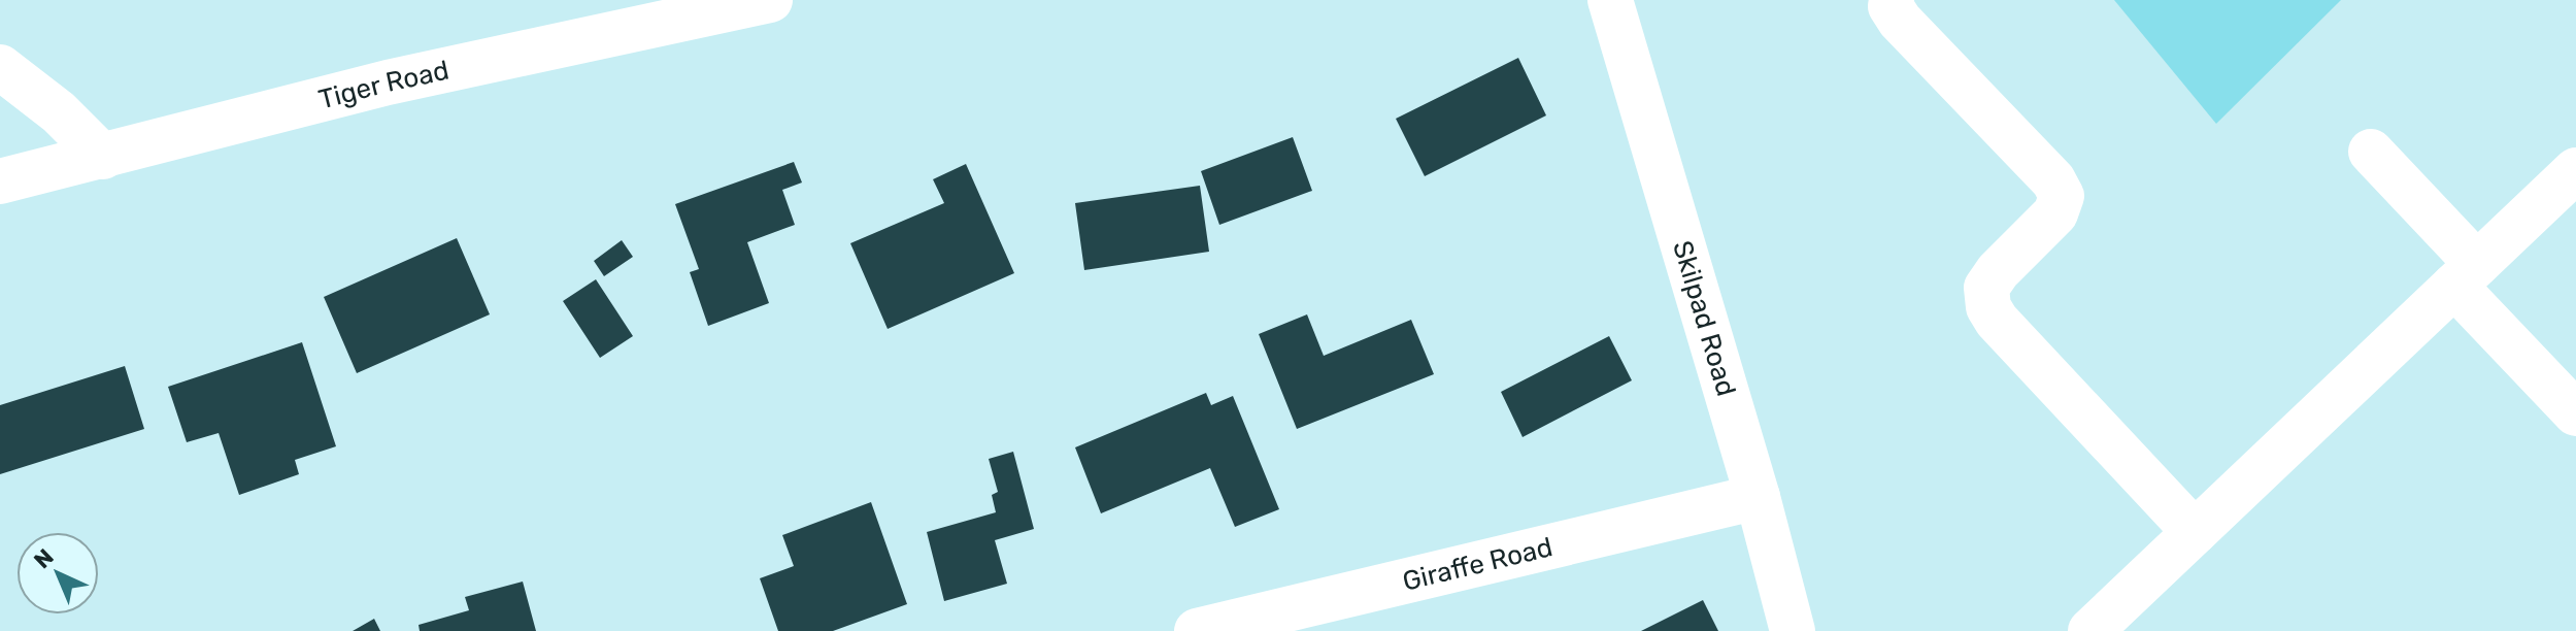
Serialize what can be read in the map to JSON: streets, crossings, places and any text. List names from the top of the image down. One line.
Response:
{"streets":{"street":["Tiger Road","Skilpad Road","Giraffe Road"]},"crossings":[["Skilpad Road","Giraffe Road"]],"north":"top left"}
